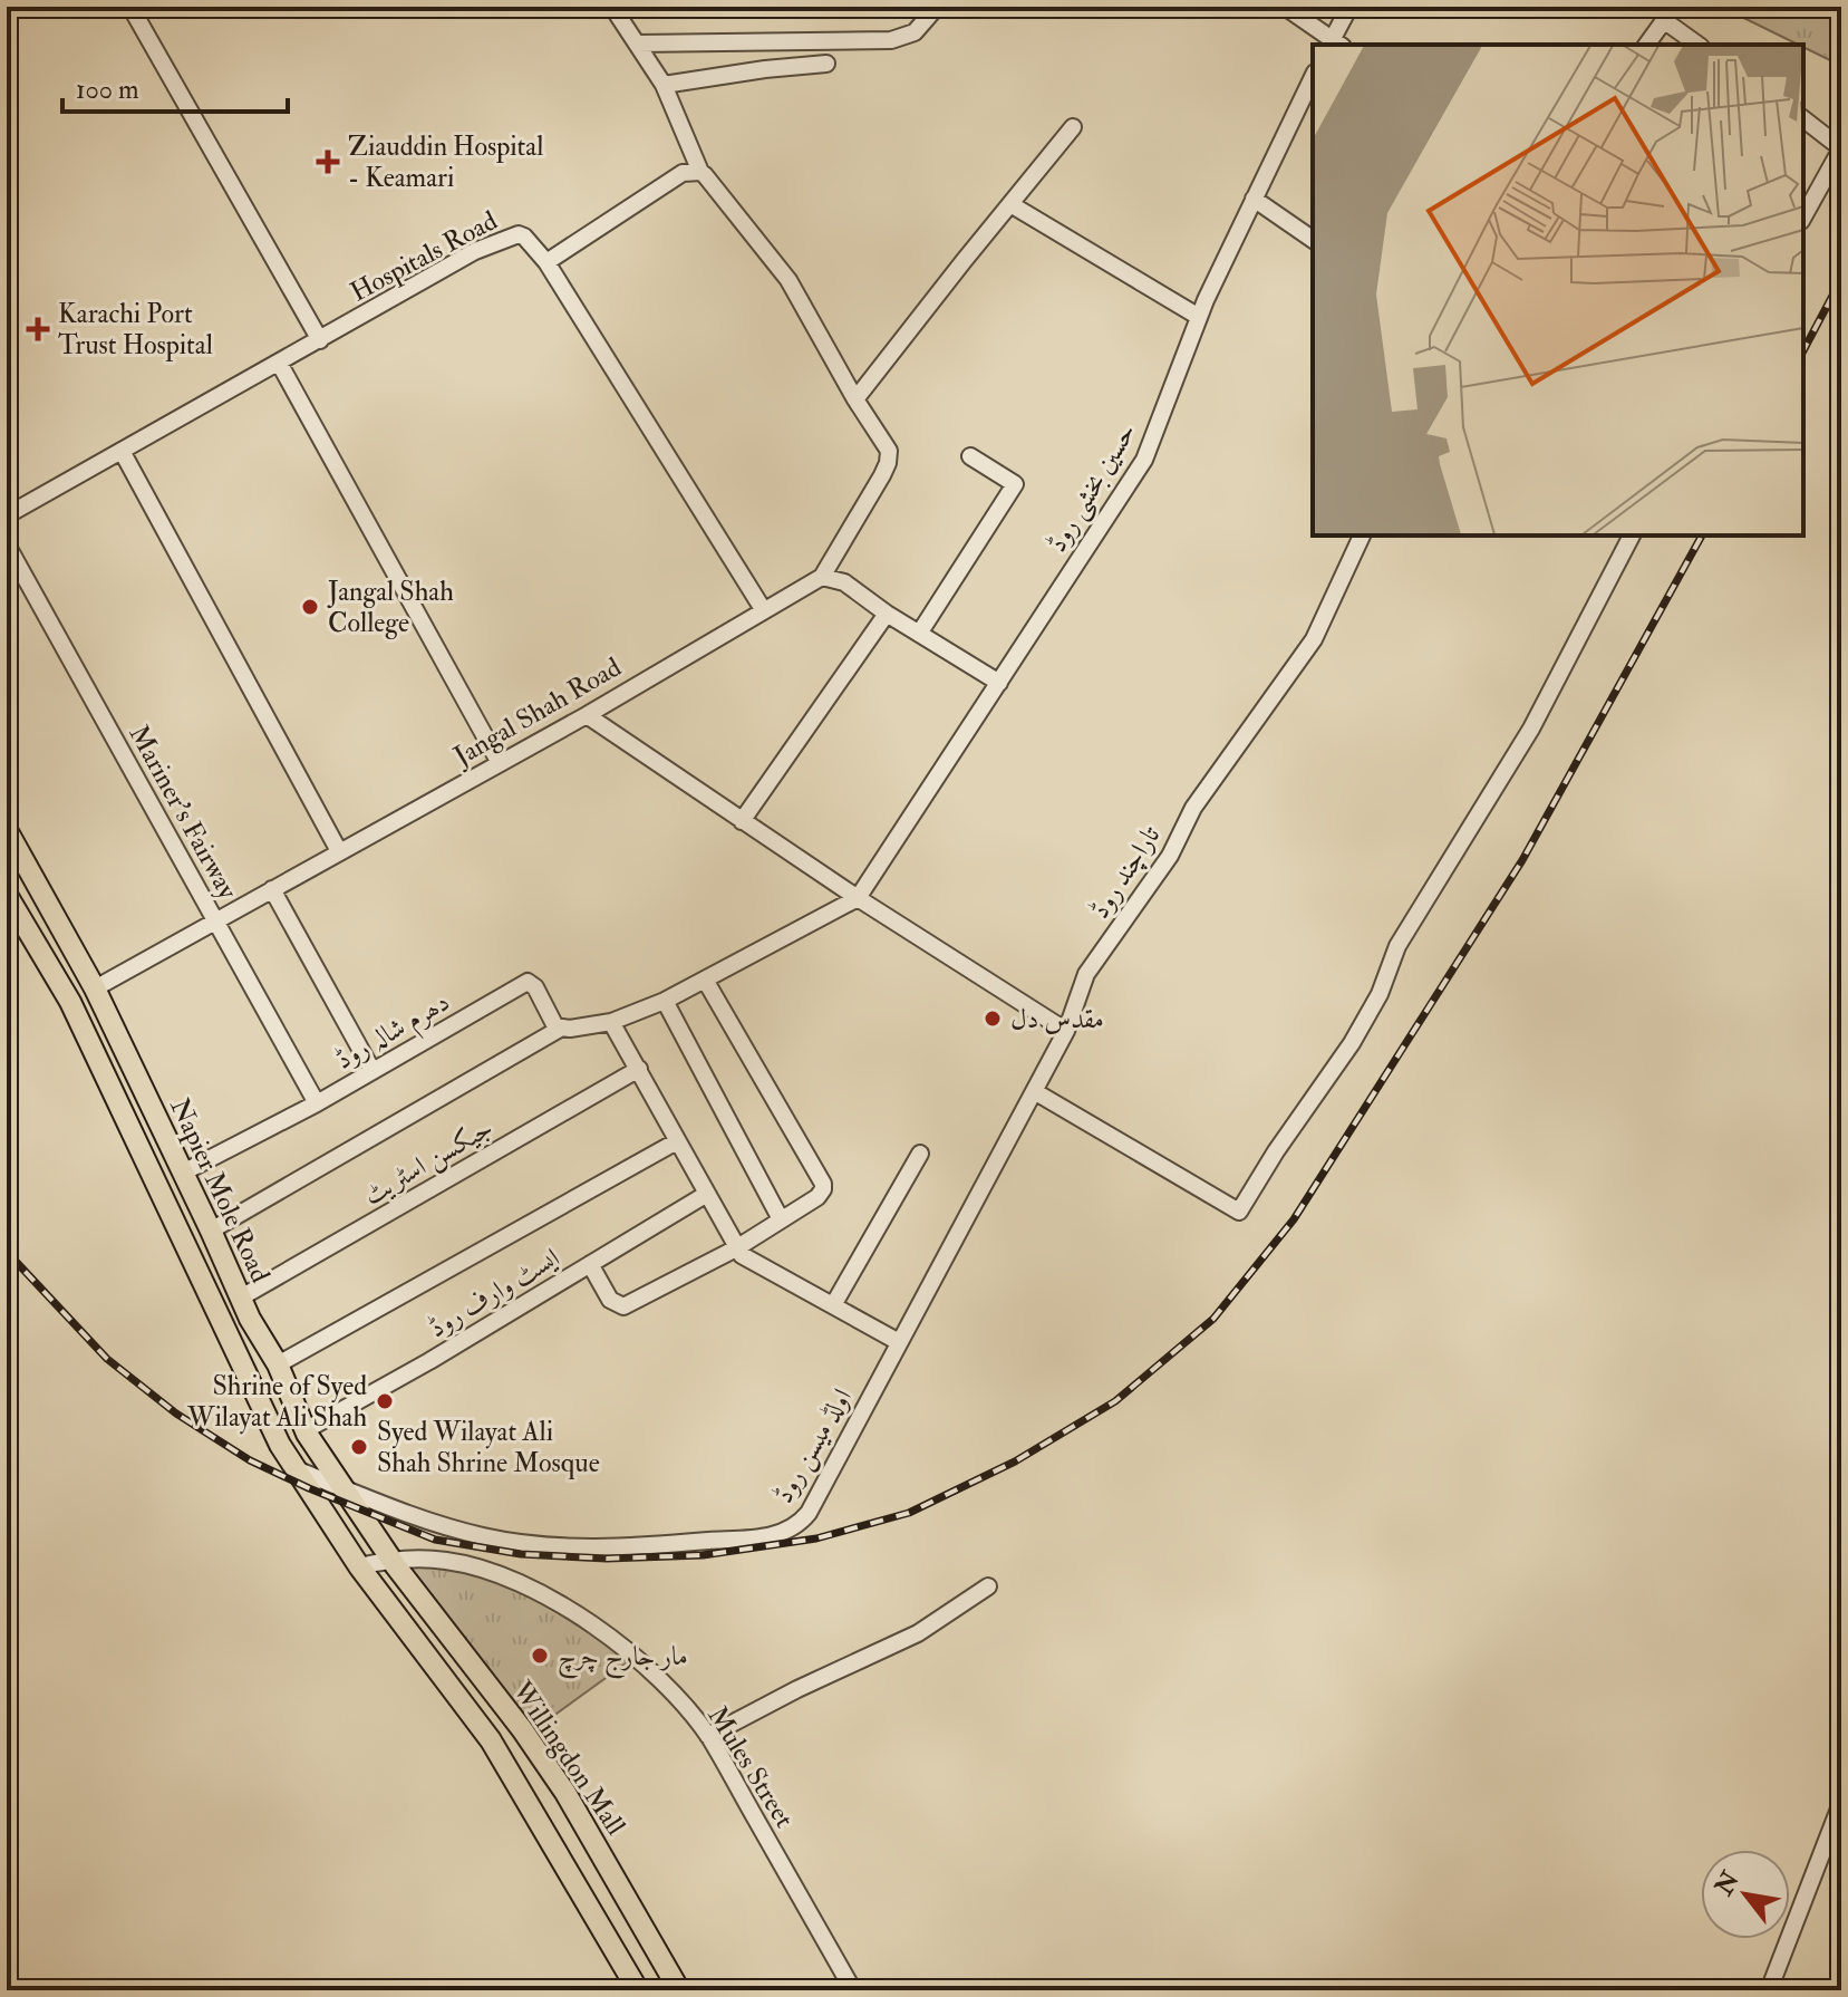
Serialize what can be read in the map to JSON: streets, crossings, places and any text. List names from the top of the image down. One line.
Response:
{"streets":{"main road":["Napier Mole Road","Willingdon Mall"],"street":["Hospitals Road","حسین بخشی روڈ","Jangal Shah Road","Mariner's Fairway","تاراچند روڈ","دھرم شالہ روڈ","جیکسن اسٹریٹ","ایسٹ وارف روڈ","اولڈ میسن روڈ","Mules Street"]},"crossings":[["Hospitals Road","Jangal Shah Road"],["Jangal Shah Road","Mariner's Fairway"],["Jangal Shah Road","Napier Mole Road"],["Mariner's Fairway","دھرم شالہ روڈ"],["تاراچند روڈ","اولڈ میسن روڈ"],["دھرم شالہ روڈ","Napier Mole Road"],["جیکسن اسٹریٹ","Napier Mole Road"],["Napier Mole Road","ایسٹ وارف روڈ"],["Napier Mole Road","اولڈ میسن روڈ"],["Napier Mole Road","Willingdon Mall"],["Napier Mole Road","Mules Street"],["Willingdon Mall","Mules Street"]],"places":{"health":["Ziauddin Hospital - Keamari","Karachi Port Trust Hospital"],"other":["Jangal Shah College","مقدس دل","Shrine of Syed Wilayat Ali Shah","Syed Wilayat Ali Shah Shrine Mosque","مار جارج چرچ"]},"scale_bar":"100 m","north":"top left"}
